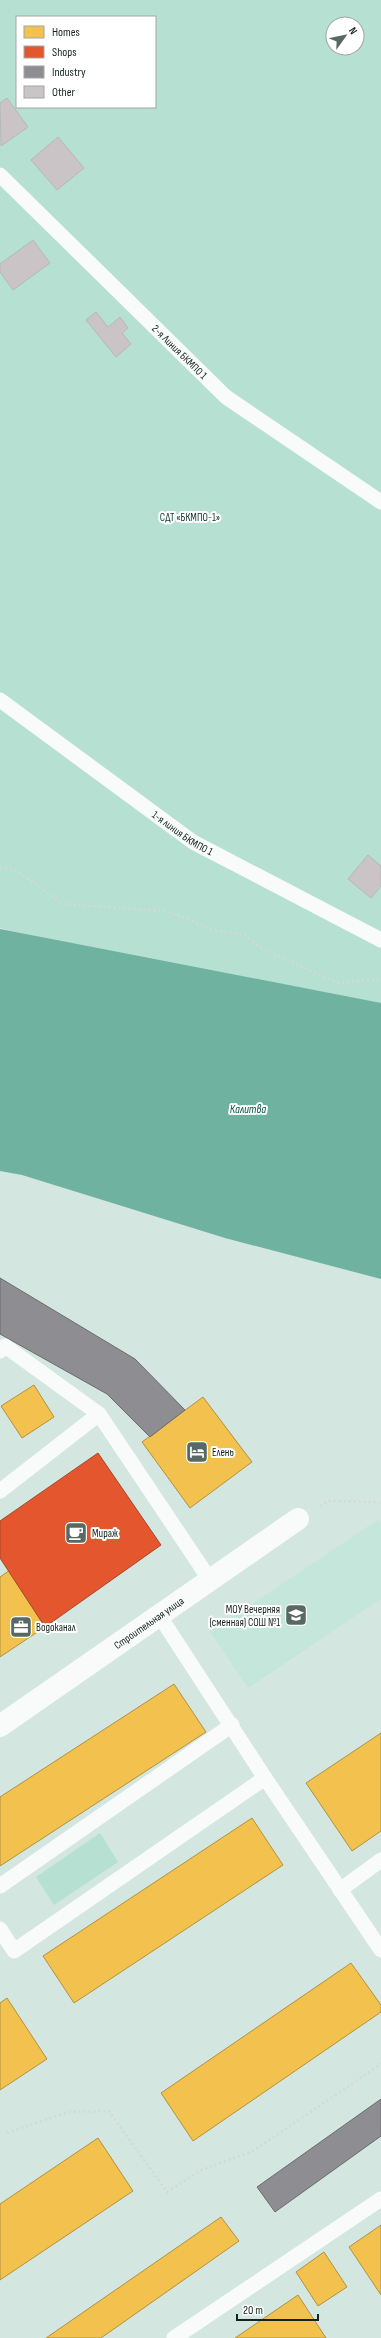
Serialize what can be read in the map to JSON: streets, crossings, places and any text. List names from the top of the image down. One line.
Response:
{"streets":{"street":["Строительная улица"],"lane":["2-я Линия БКМПО 1","1-я линия БКМПО 1"]},"water":["Калитва"],"parks":["СДТ «БКМПО-1»"],"places":{"hotel":["Елень"],"cafe":["Мираж"],"school or university":["МОУ Вечерняя (сменная) СОШ №1"],"office":["Водоканал"]},"legend":["Homes","Shops","Industry","Other"],"scale_bar":"20 m","north":"top right"}
